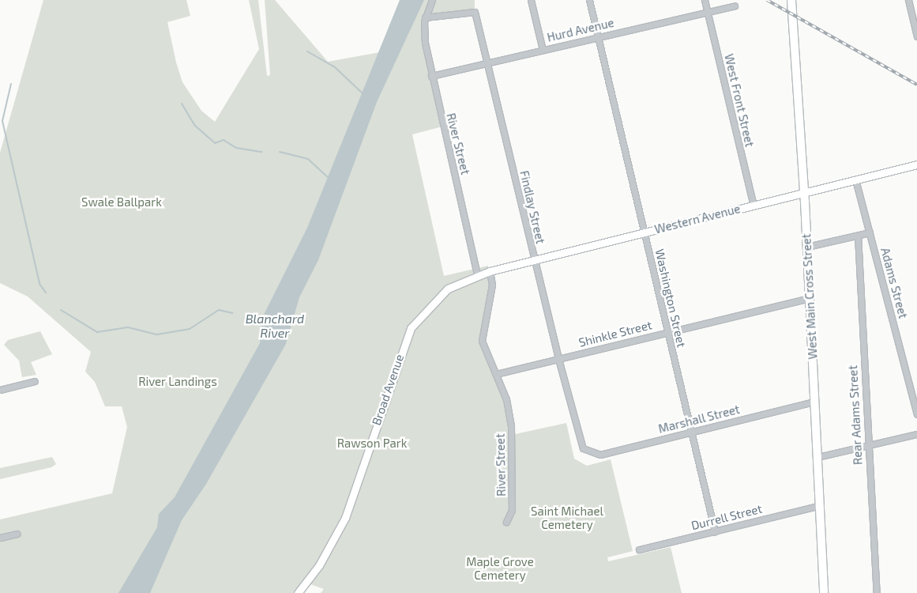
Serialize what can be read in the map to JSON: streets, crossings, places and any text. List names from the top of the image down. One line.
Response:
{"streets":{"highway":["West Main Cross Street"],"main road":["Western Avenue","Broad Avenue"],"street":["Hurd Avenue","West Front Street","River Street","Findlay Street","Adams Street","Washington Street","Shinkle Street","Rear Adams Street","Marshall Street","Durrell Street"]},"crossings":[["Hurd Avenue","West Front Street"],["Hurd Avenue","River Street"],["Hurd Avenue","Findlay Street"],["Hurd Avenue","Washington Street"],["West Front Street","Western Avenue"],["River Street","Findlay Street"],["River Street","Western Avenue"],["River Street","Shinkle Street"],["River Street","Broad Avenue"],["Findlay Street","Western Avenue"],["Findlay Street","Shinkle Street"],["Findlay Street","Marshall Street"],["Western Avenue","Adams Street"],["Western Avenue","West Main Cross Street"],["Western Avenue","Washington Street"],["Western Avenue","Broad Avenue"],["West Main Cross Street","Shinkle Street"],["West Main Cross Street","Marshall Street"],["West Main Cross Street","Durrell Street"],["Washington Street","Shinkle Street"],["Washington Street","Marshall Street"],["Washington Street","Durrell Street"]],"water":["Blanchard River"],"parks":["Swale Ballpark","River Landings","Rawson Park","Saint Michael Cemetery","Maple Grove Cemetery"]}
